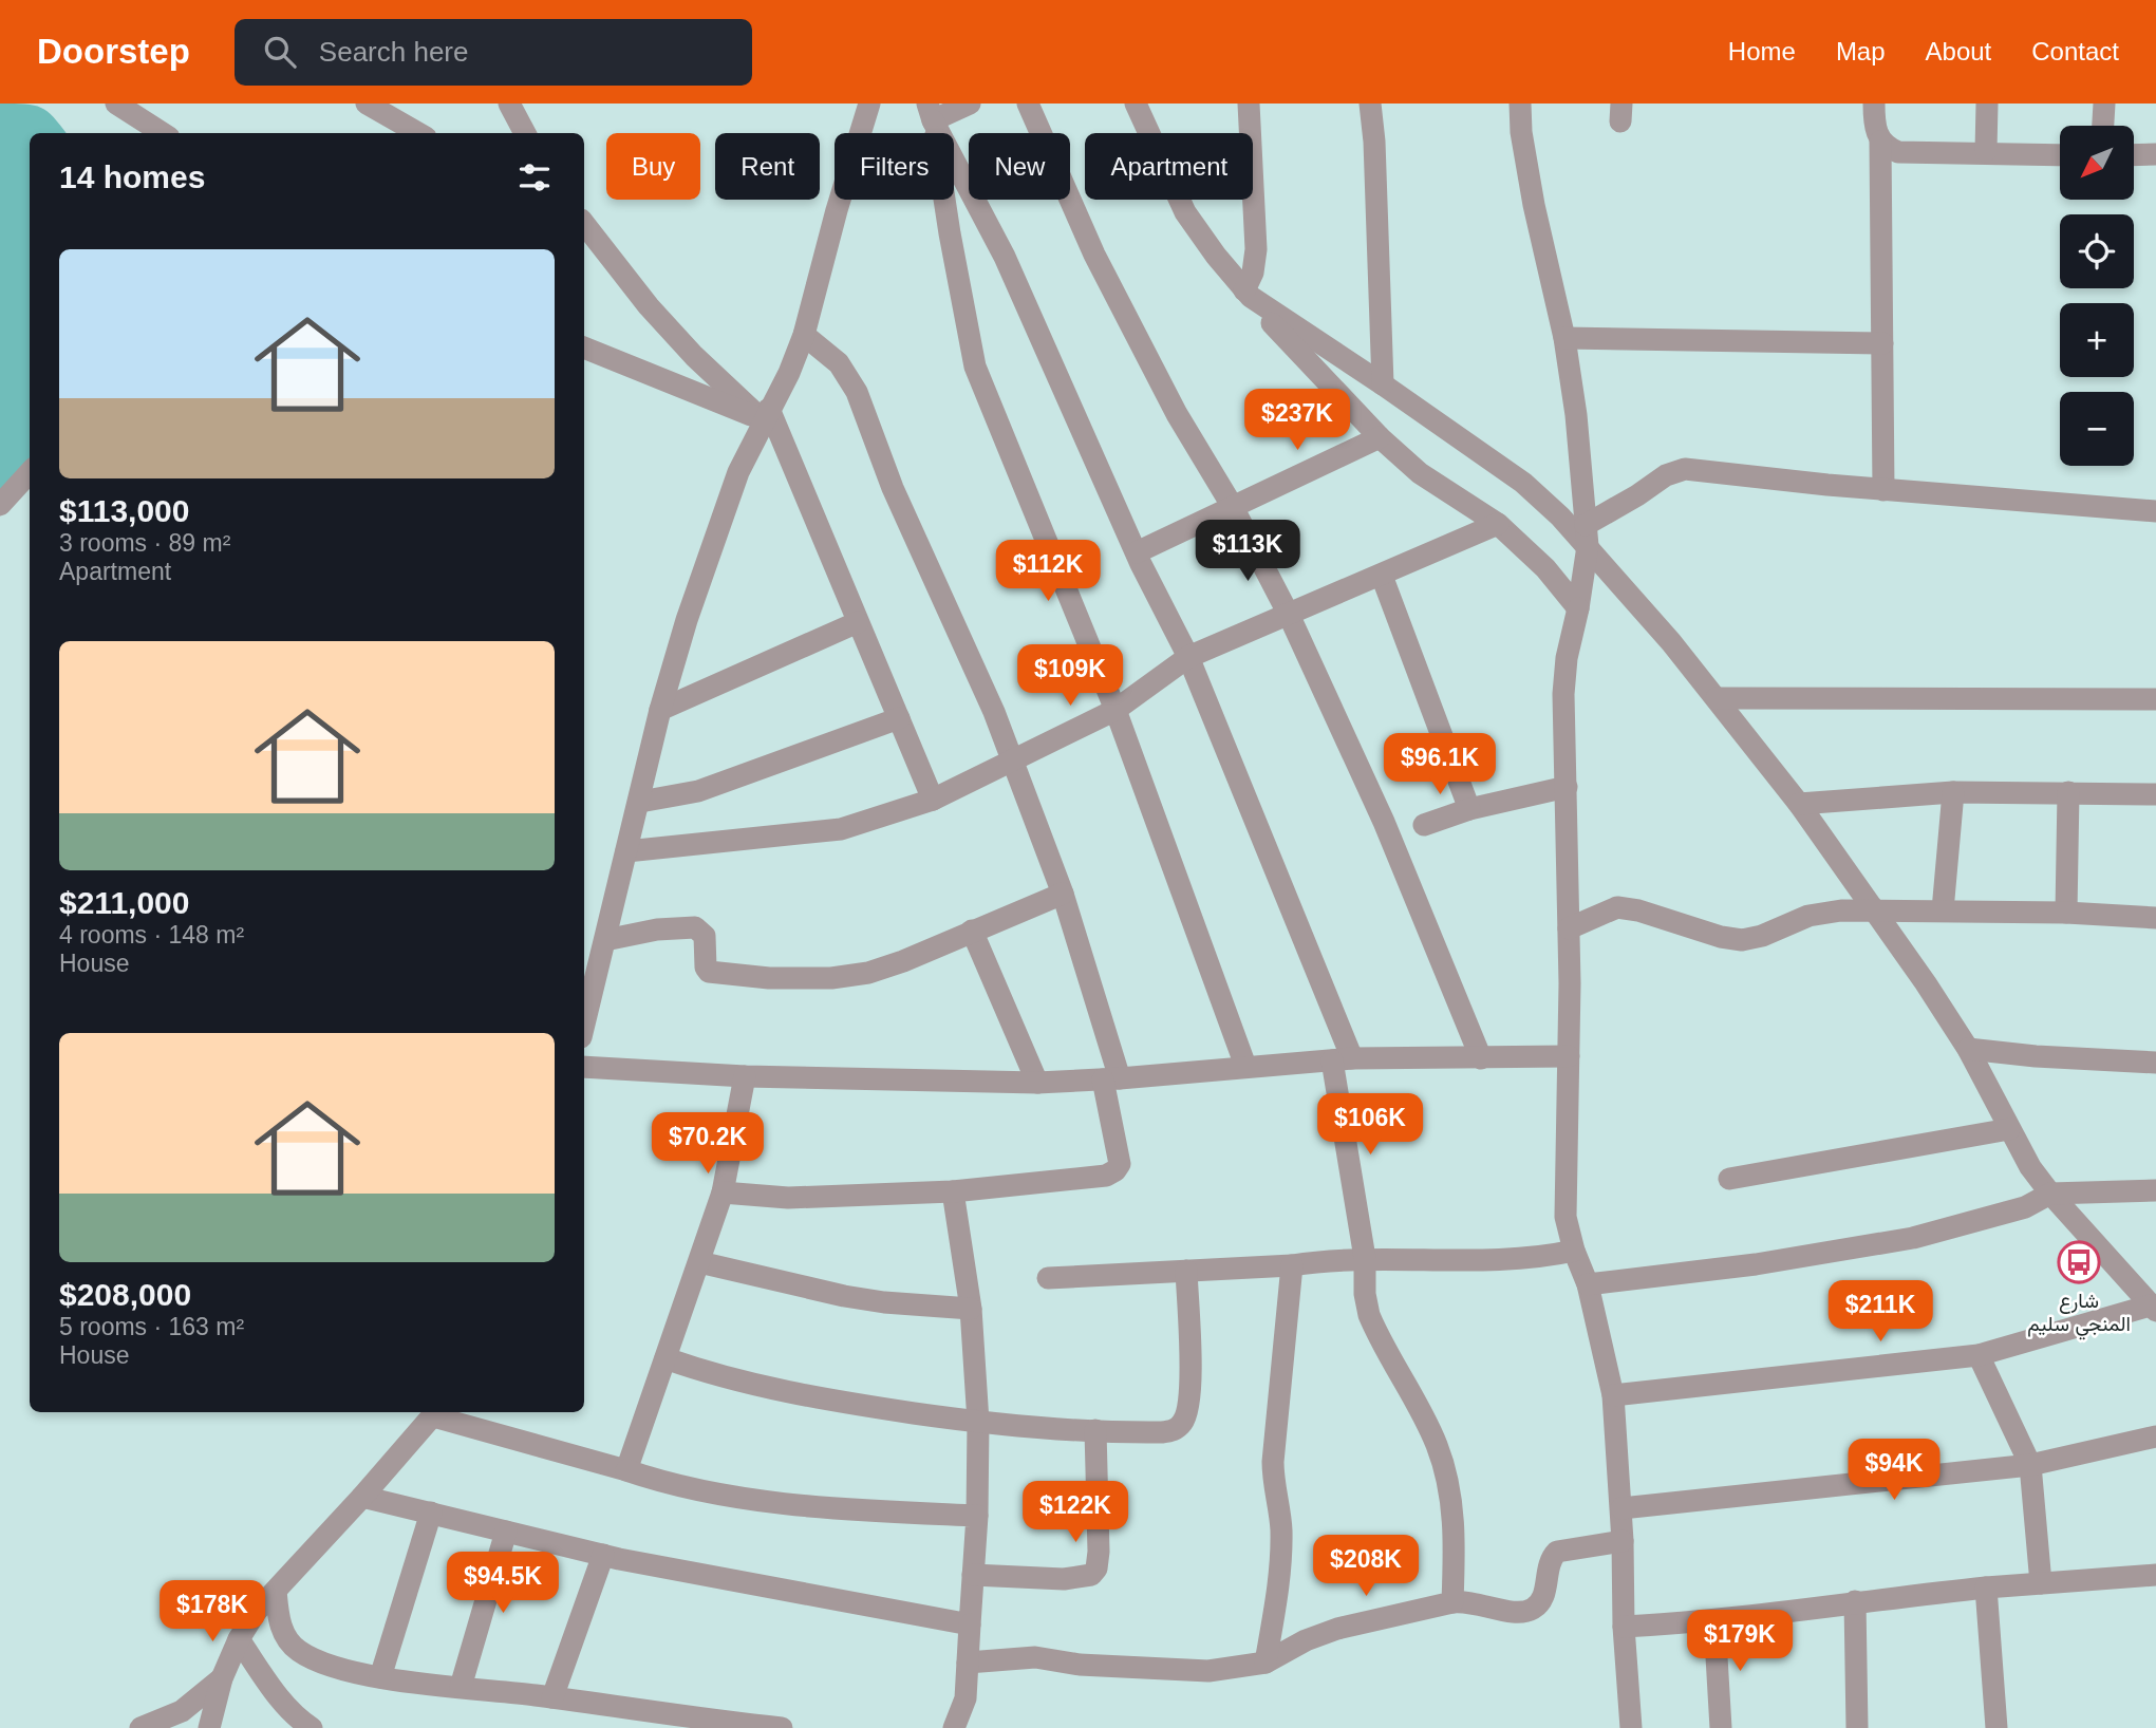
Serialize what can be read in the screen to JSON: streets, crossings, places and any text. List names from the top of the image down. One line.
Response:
{"places":{"bus stop":["شارع المنجي سليم"]},"north":"bottom left","page":{"header":"Doorstep","search":"Search here","nav":["Home","Map","About","Contact"],"map_buttons":["+","−"],"chip":["Buy","Rent","Filters","New","Apartment"],"heading":"14 homes","list":[{"name":"$113,000","note":"3 rooms · 89 m² · Apartment"},{"name":"$211,000","note":"4 rooms · 148 m² · House"},{"name":"$208,000","note":"5 rooms · 163 m² · House"}],"price":["$237K","$113K","$112K","$109K","$96.1K","$106K","$70.2K","$211K","$94K","$122K","$208K","$94.5K","$178K","$179K"]}}
